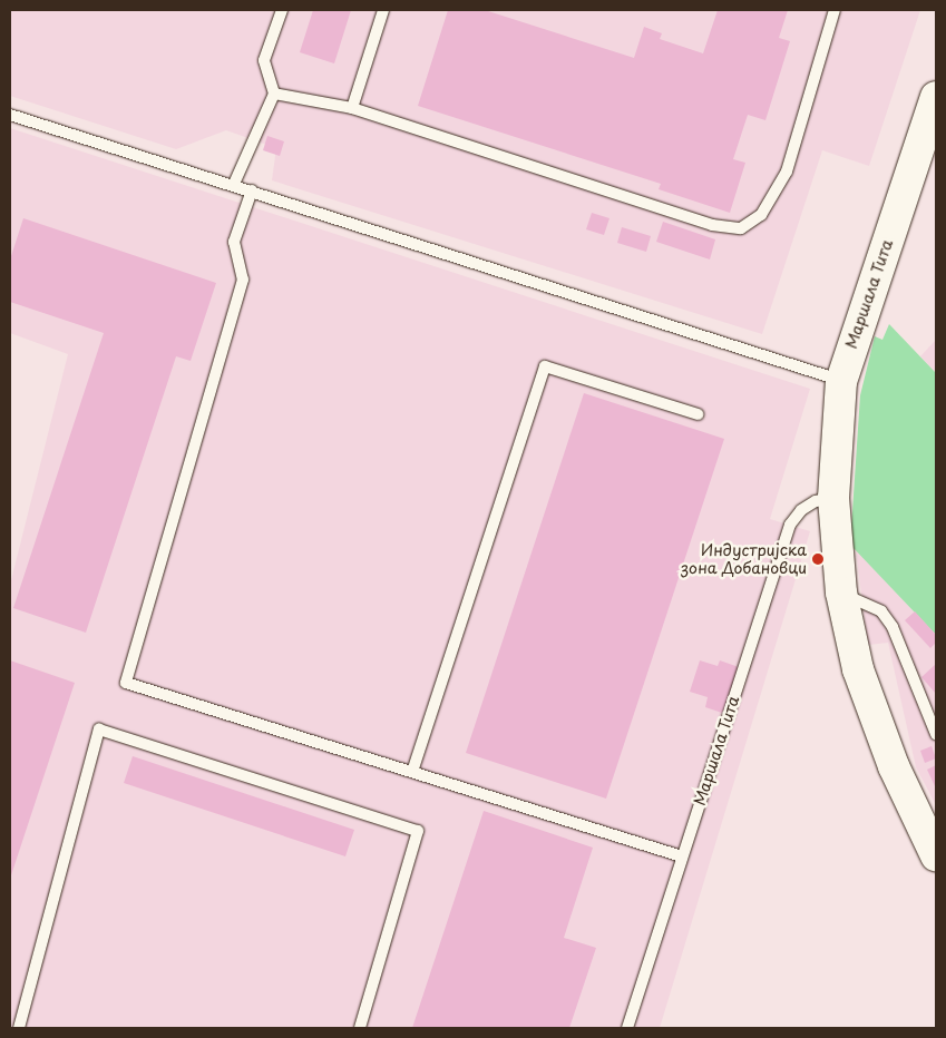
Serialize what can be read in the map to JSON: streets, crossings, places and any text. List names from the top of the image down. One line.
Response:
{"streets":{"main road":["Маршала Тита"]},"places":["Индустријска зона Добановци"]}
